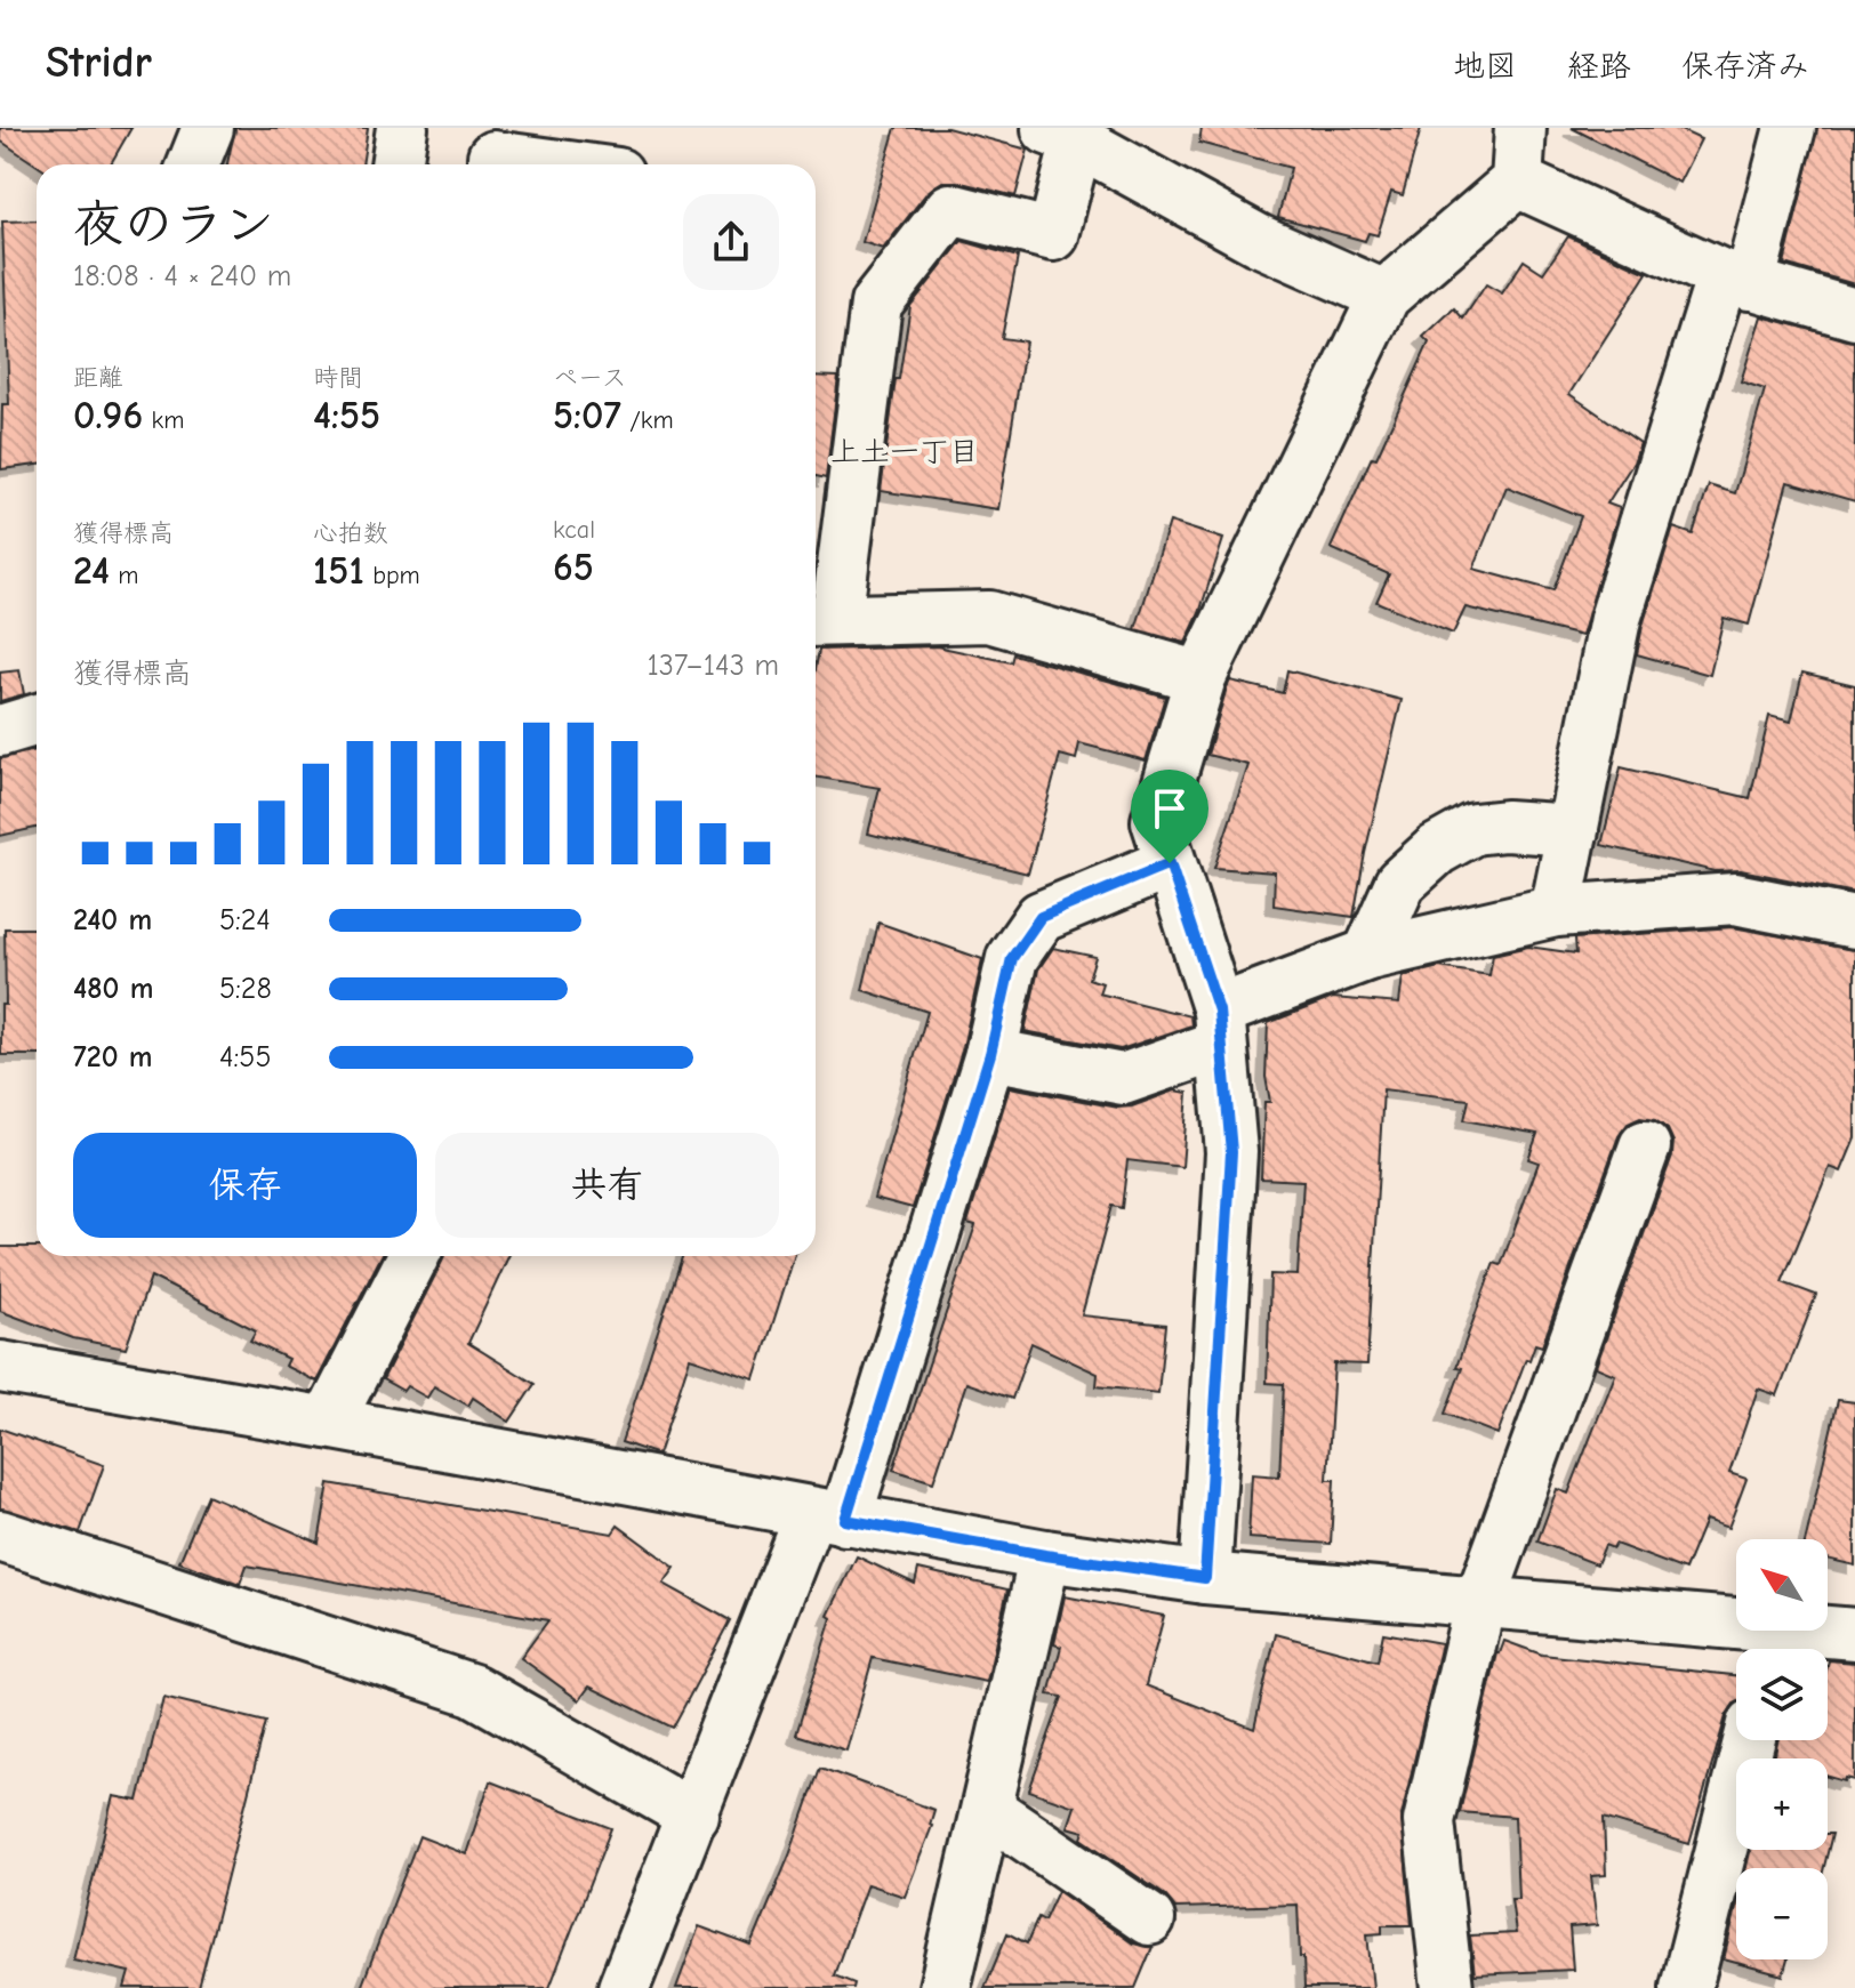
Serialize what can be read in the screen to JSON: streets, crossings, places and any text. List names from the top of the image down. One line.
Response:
{"districts":["上土一丁目"],"north":"top left","page":{"header":"Stridr","nav":["地図","経路","保存済み"],"heading":["夜のラン","18:08 · 4 × 240 m"],"stats":[["距離","0.96 km"],["時間","4:55"],["ペース","5:07 /km"],["獲得標高","24 m"],["心拍数","151 bpm"],["kcal","65"]],"chart":["獲得標高","137–143 m"],"list":[{"name":"240 m","note":"5:24"},{"name":"480 m","note":"5:28"},{"name":"720 m","note":"4:55"}],"buttons":["保存","共有"],"map_buttons":["+","−"]}}
